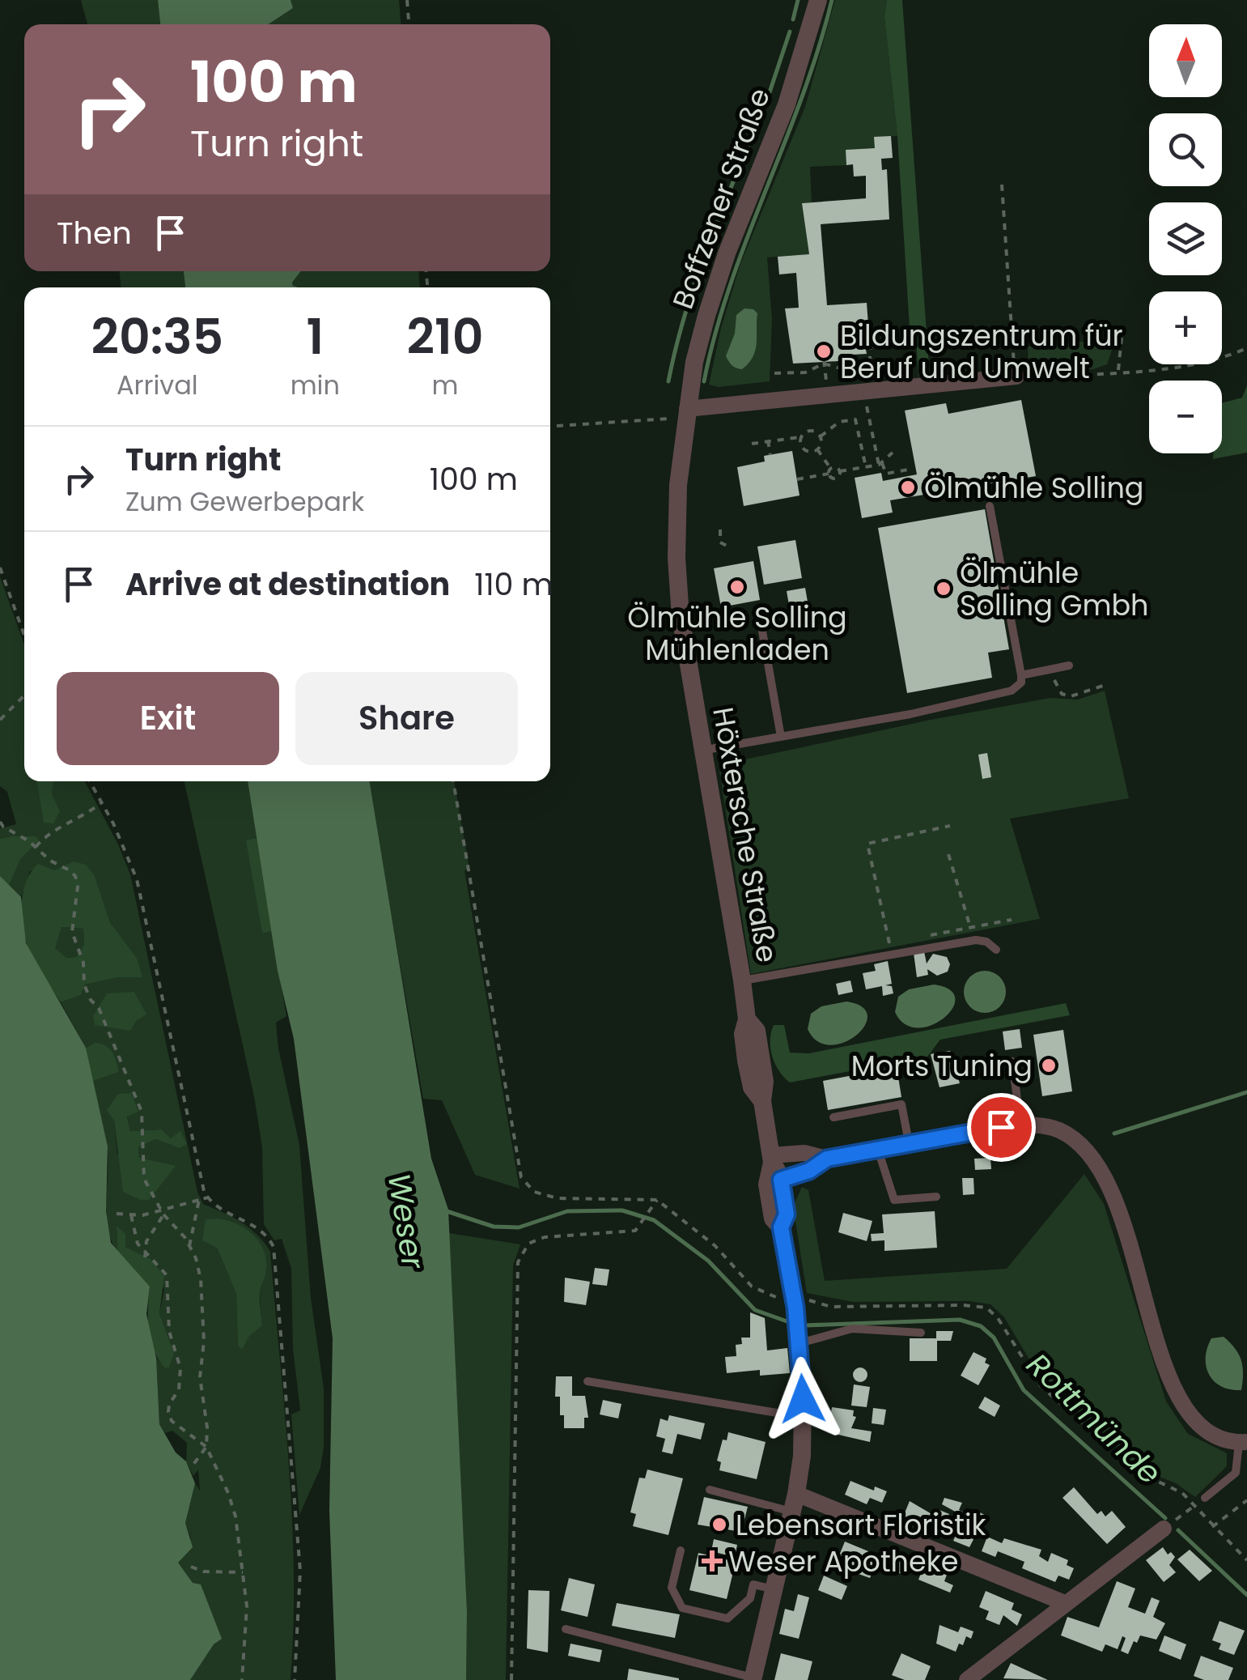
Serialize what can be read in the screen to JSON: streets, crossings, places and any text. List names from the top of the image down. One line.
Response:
{"streets":{"street":["Boffzener Straße","Höxtersche Straße"]},"crossings":[["Boffzener Straße","Höxtersche Straße"]],"water":["Weser","Rottmünde"],"places":{"other":["Bildungszentrum für Beruf und Umwelt","Ölmühle Solling","Ölmühle Solling Mühlenladen","Ölmühle Solling Gmbh","Morts Tuning","Lebensart Floristik"],"health":["Weser Apotheke"]},"north":"top","page":{"map_buttons":["+","−"],"turn":["100 m","Turn right"],"then":"Then","eta":["20:35","Arrival","1","min","210","m"],"list":[{"name":"Turn right","note":"Zum Gewerbepark","value":"100 m"},{"name":"Arrive at destination","value":"110 m"}],"buttons":["Exit","Share"]}}
